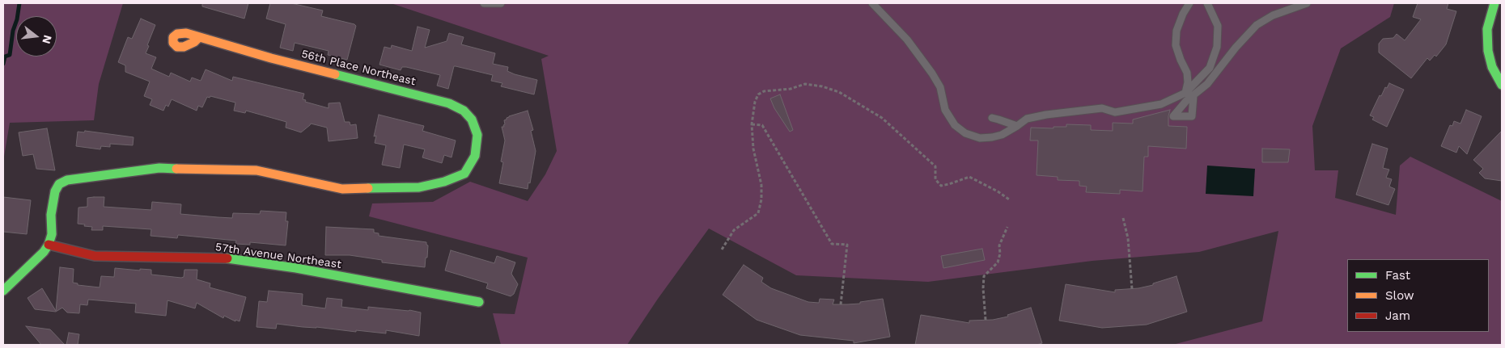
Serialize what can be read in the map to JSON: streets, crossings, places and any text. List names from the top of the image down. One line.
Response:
{"streets":{"street":["56th Place Northeast","57th Avenue Northeast"]},"crossings":[["56th Place Northeast","57th Avenue Northeast"]],"legend":["Fast","Slow","Jam"],"north":"right"}
